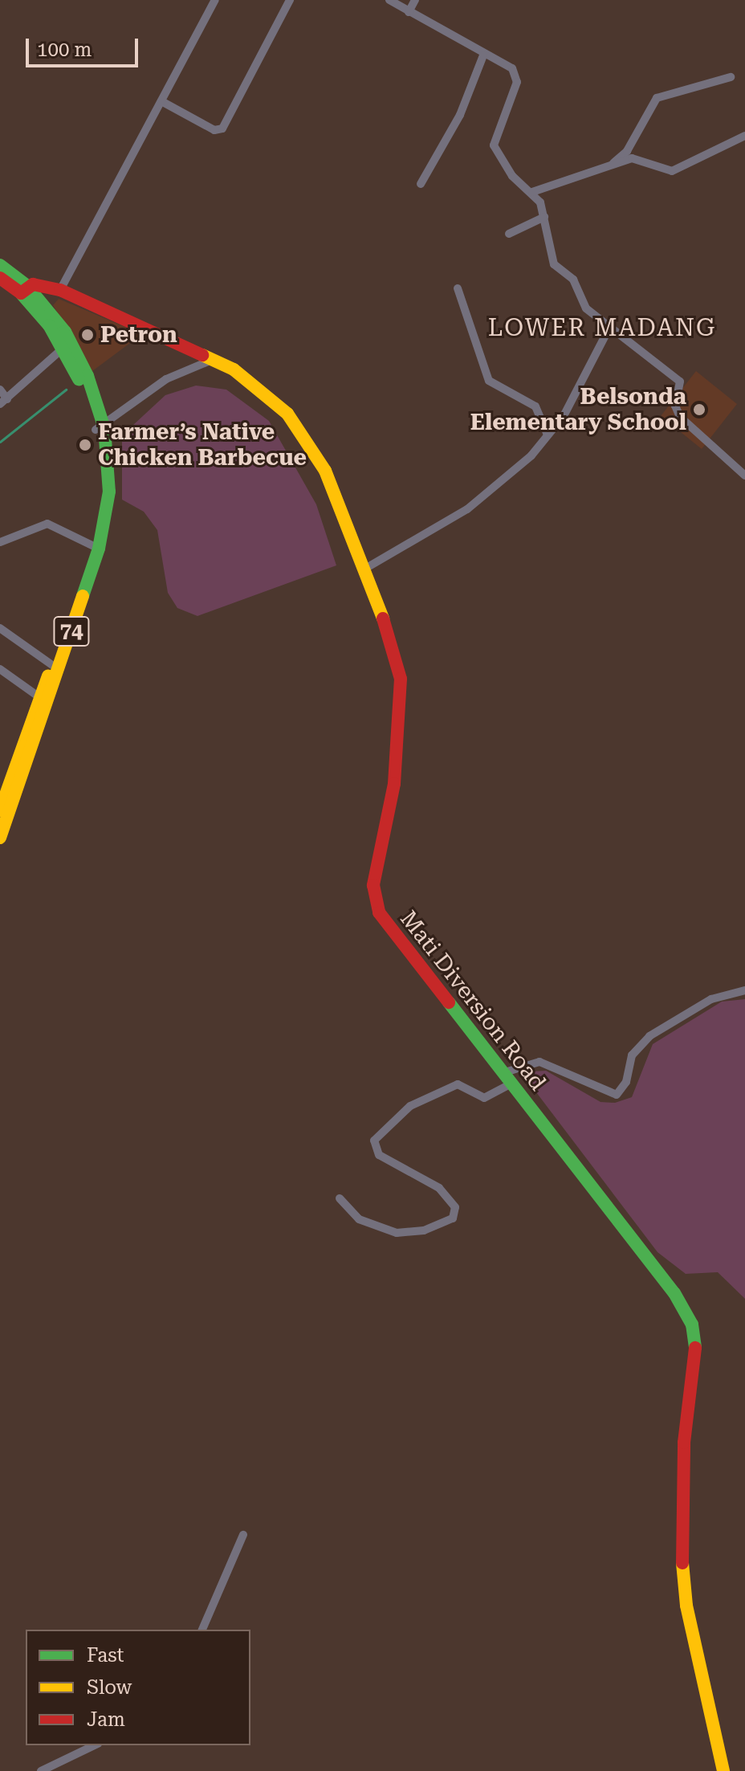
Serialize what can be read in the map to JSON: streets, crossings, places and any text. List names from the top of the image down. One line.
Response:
{"streets":{"main road":["74","Mati Diversion Road"]},"crossings":[["74","Mati Diversion Road"]],"districts":["LOWER MADANG"],"places":["Petron","Belsonda Elementary School","Farmer’s Native Chicken Barbecue"],"legend":["Fast","Slow","Jam"],"scale_bar":"100 m"}
